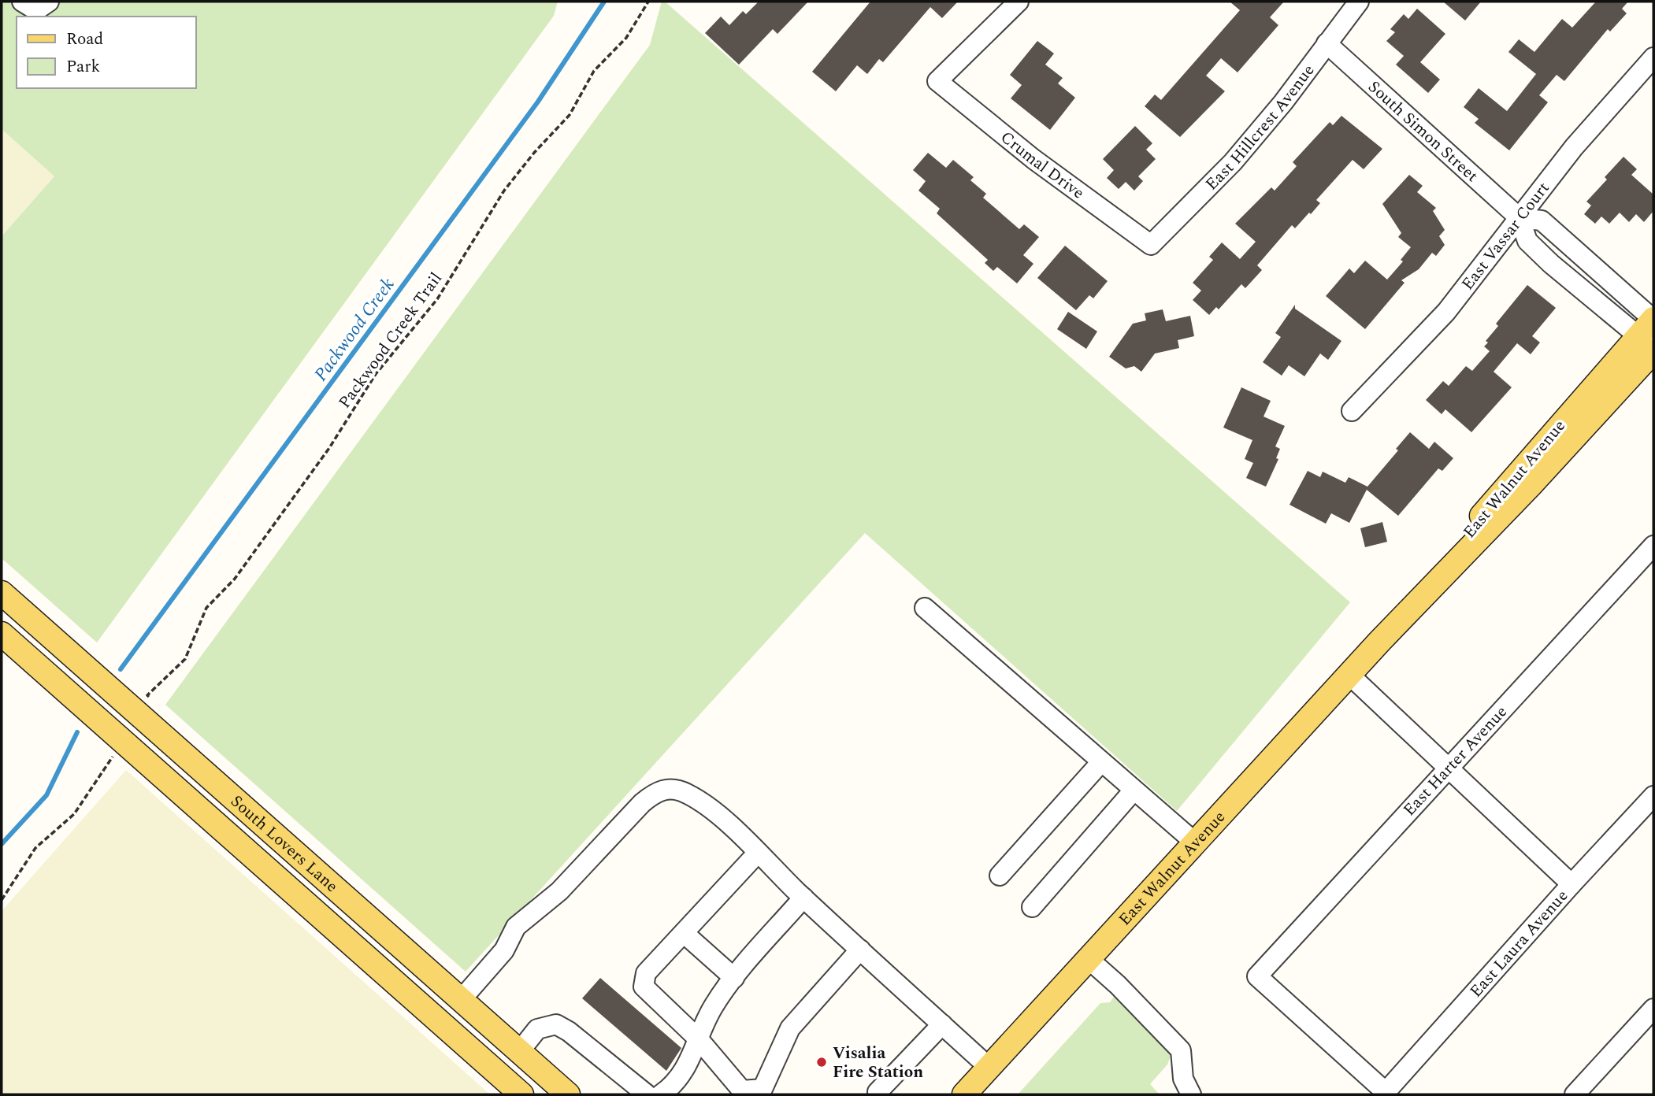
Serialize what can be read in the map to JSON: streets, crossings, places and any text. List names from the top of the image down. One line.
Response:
{"streets":{"main road":["East Walnut Avenue","South Lovers Lane"],"street":["East Hillcrest Avenue","South Simon Street","Crumal Drive","East Vassar Court","East Harter Avenue","East Laura Avenue"],"path":["Packwood Creek Trail"]},"crossings":[["East Hillcrest Avenue","South Simon Street"],["East Hillcrest Avenue","Crumal Drive"],["South Simon Street","East Vassar Court"],["South Simon Street","East Walnut Avenue"],["East Harter Avenue","East Laura Avenue"]],"water":["Packwood Creek"],"places":["Visalia Fire Station"],"legend":["Road","Park"]}
